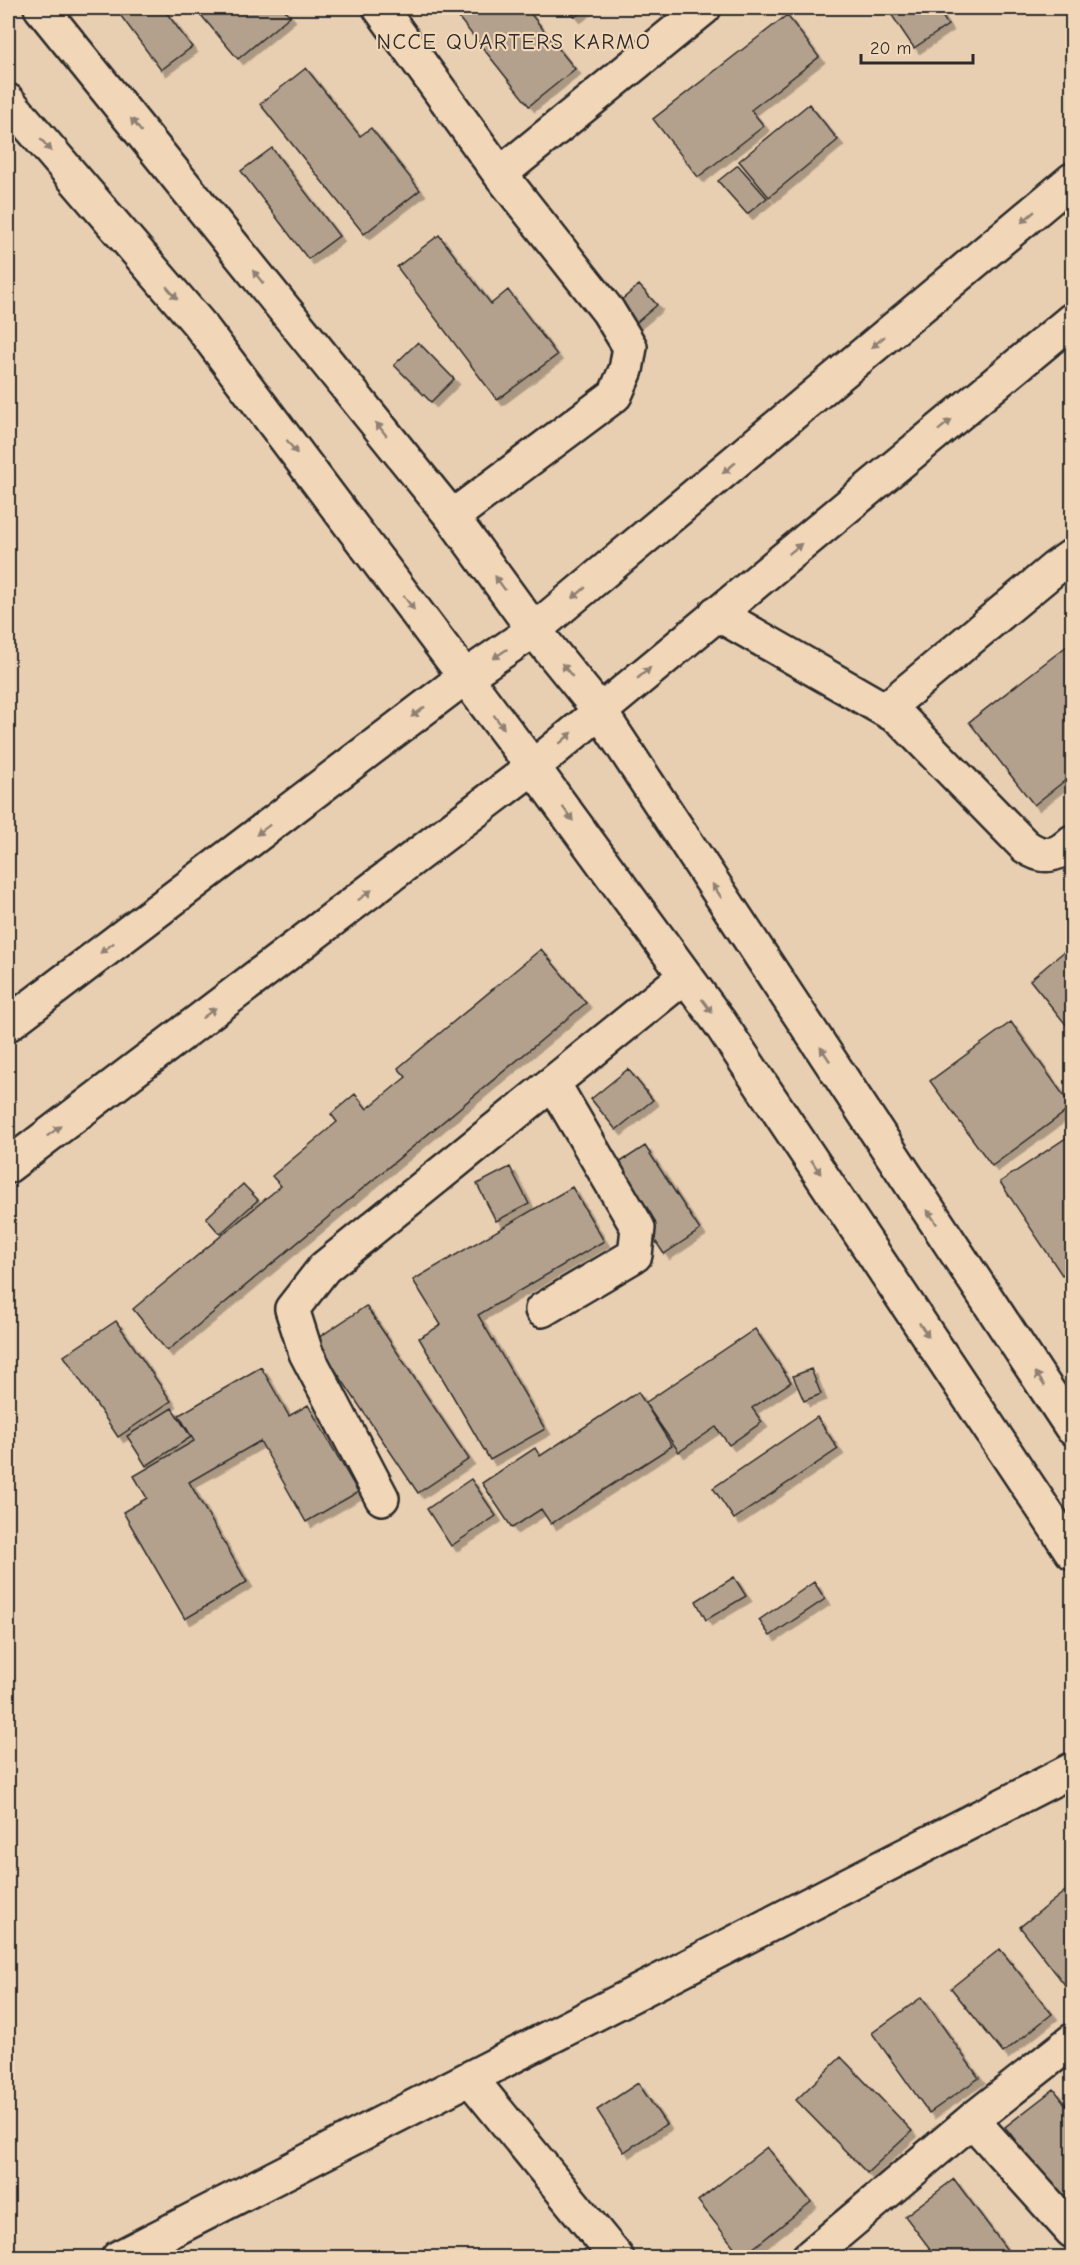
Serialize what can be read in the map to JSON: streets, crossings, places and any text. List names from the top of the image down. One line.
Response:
{"districts":["NCCE QUARTERS KARMO"],"scale_bar":"20 m"}
